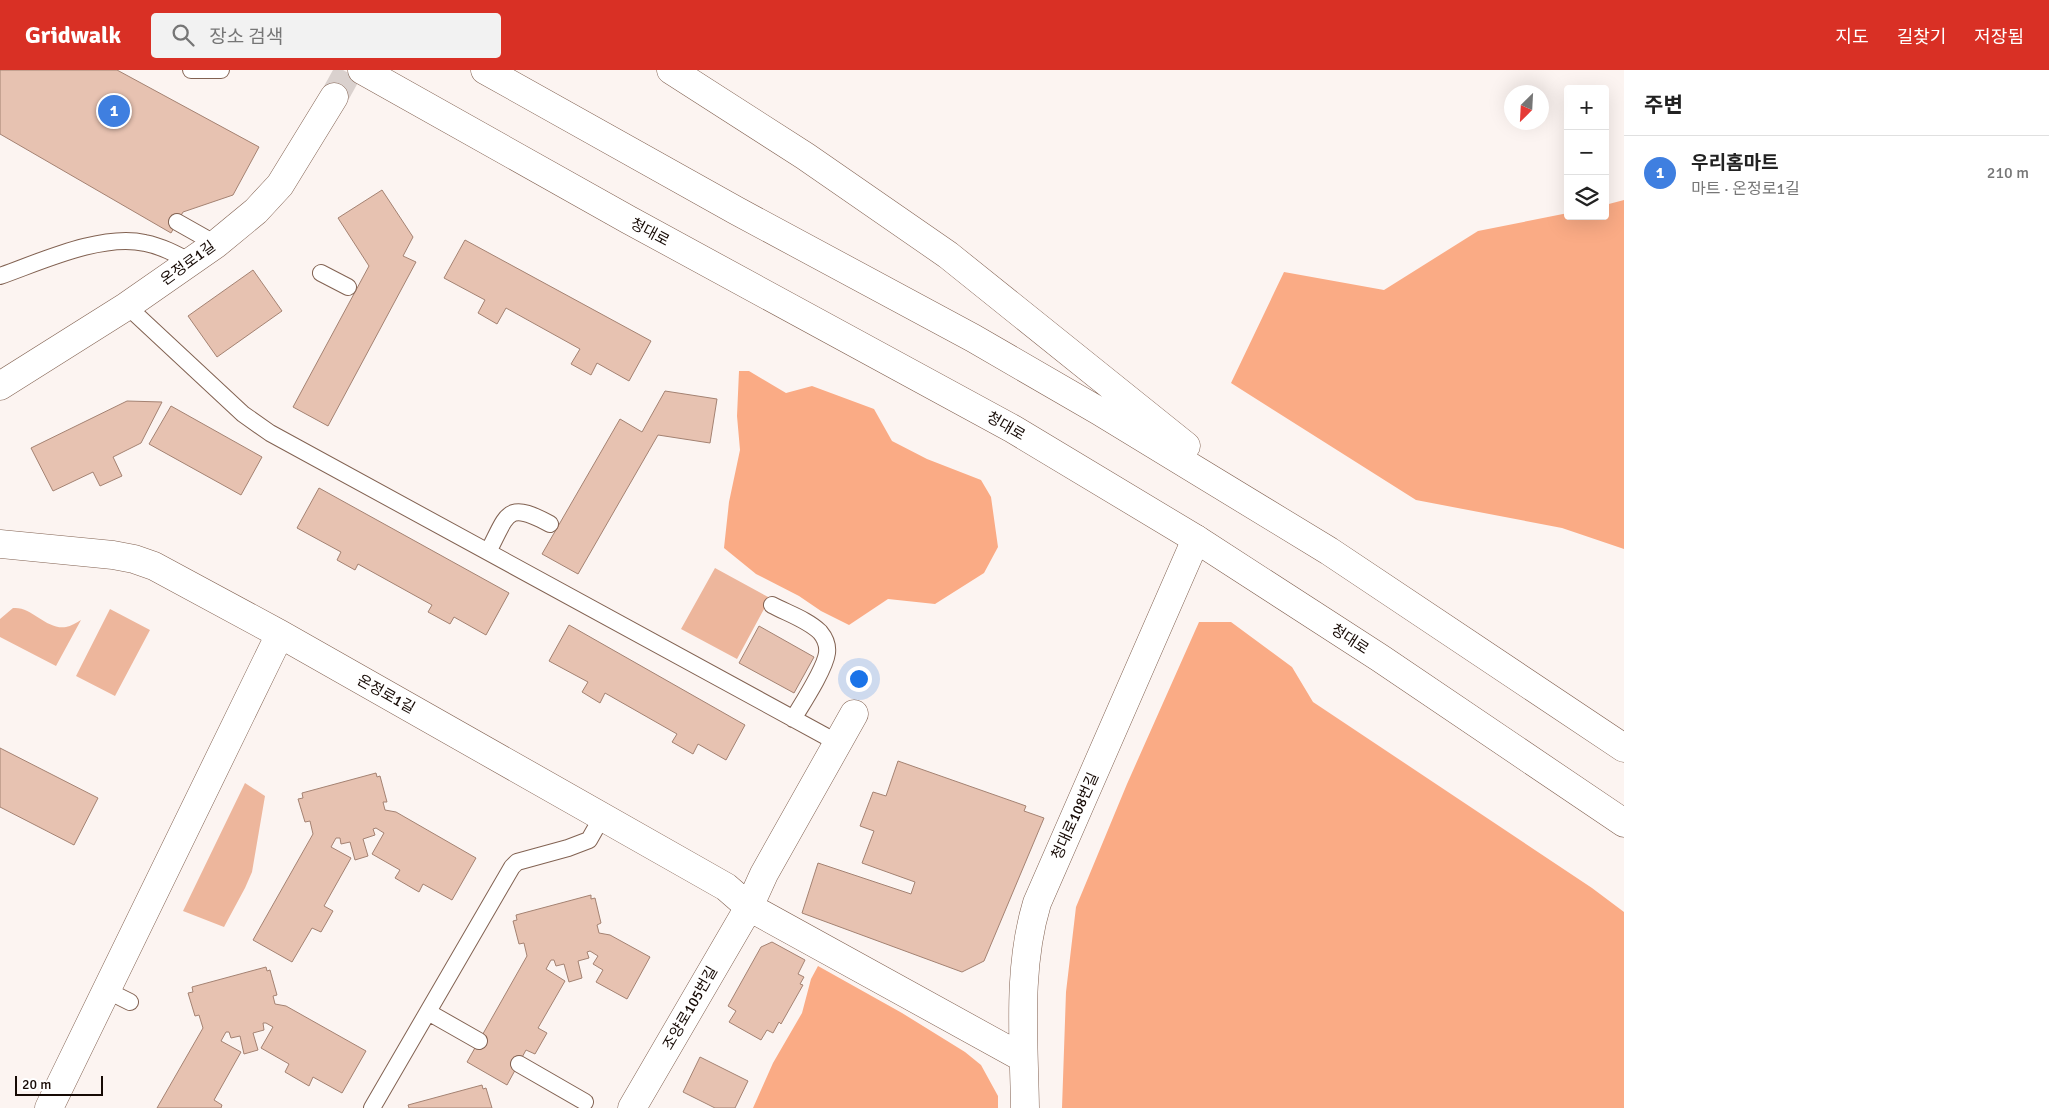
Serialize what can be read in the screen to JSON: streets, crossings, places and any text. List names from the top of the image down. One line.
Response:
{"streets":{"street":["청대로","온정로1길","청대로108번길","조양로105번길"]},"crossings":[["청대로","청대로108번길"],["온정로1길","청대로108번길"],["온정로1길","조양로105번길"]],"scale_bar":"20 m","north":"bottom left","page":{"header":"Gridwalk","search":"장소 검색","nav":["지도","길찾기","저장됨"],"heading":"주변","map_buttons":["+","−"],"pins":"1","list":[{"mark":"1","name":"우리홈마트","note":"마트 · 온정로1길","value":"210 m"}],"scale":"20 m"}}
